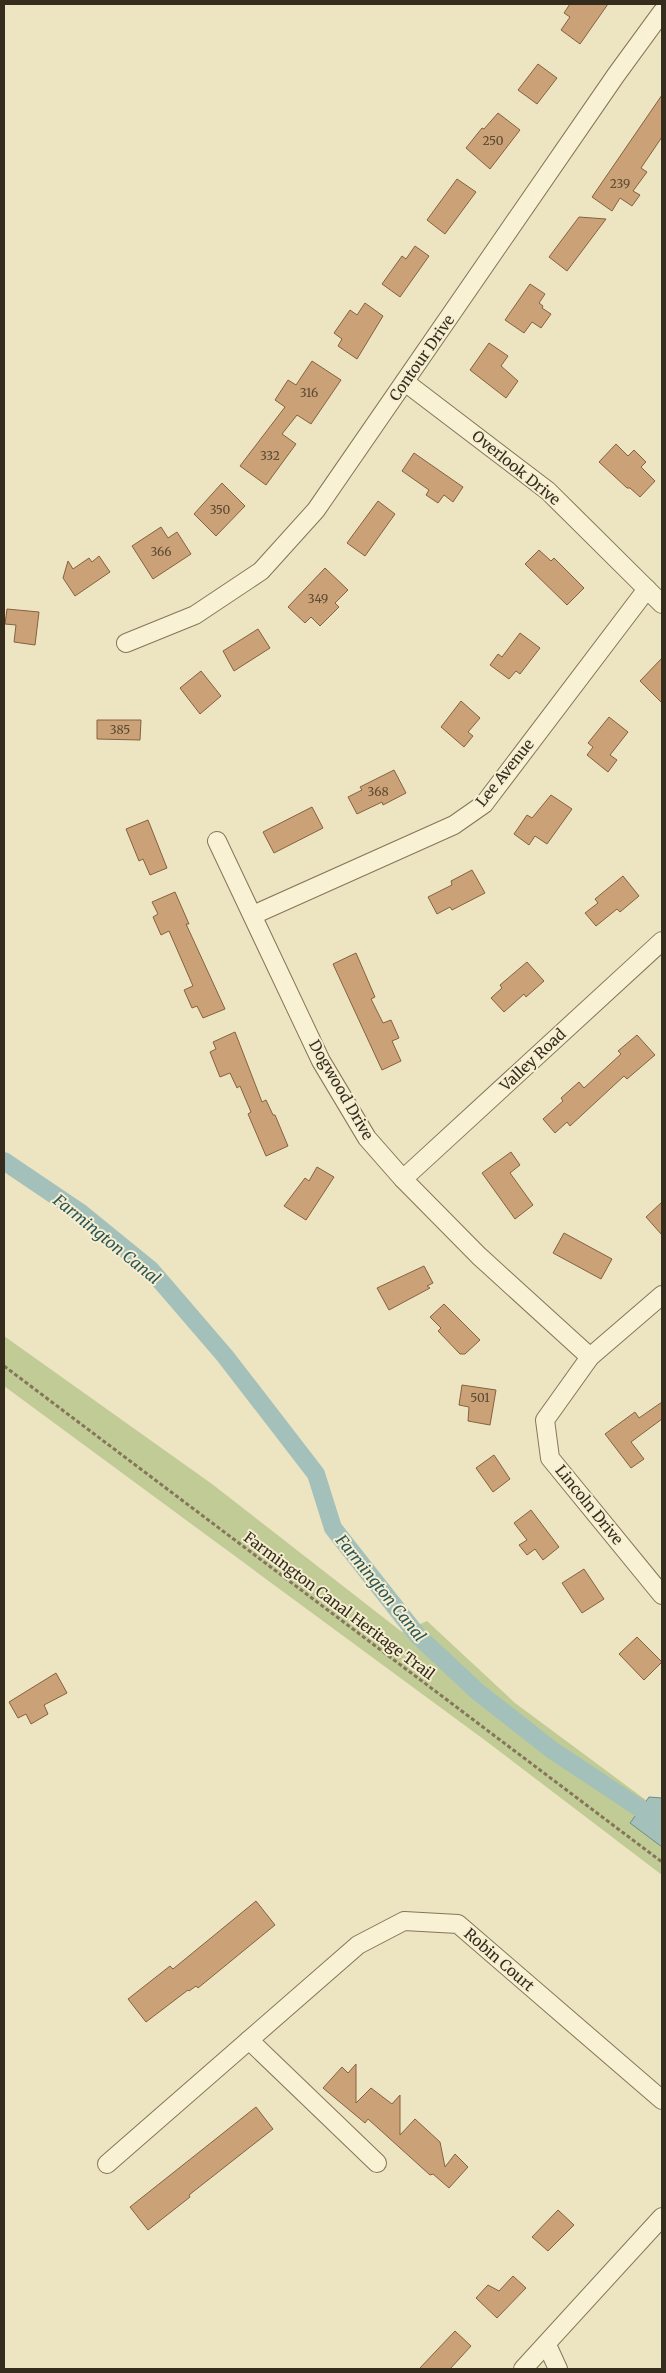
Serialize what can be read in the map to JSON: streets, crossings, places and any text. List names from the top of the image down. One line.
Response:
{"streets":{"street":["Contour Drive","Overlook Drive","Lee Avenue","Valley Road","Dogwood Drive","Lincoln Drive","Robin Court"],"path":["Farmington Canal Heritage Trail"]},"crossings":[["Contour Drive","Overlook Drive"],["Overlook Drive","Lee Avenue"],["Lee Avenue","Dogwood Drive"],["Valley Road","Dogwood Drive"],["Dogwood Drive","Lincoln Drive"]],"water":["Farmington Canal"],"house_numbers":["250","239","316","332","350","366","349","385","368","501"]}
